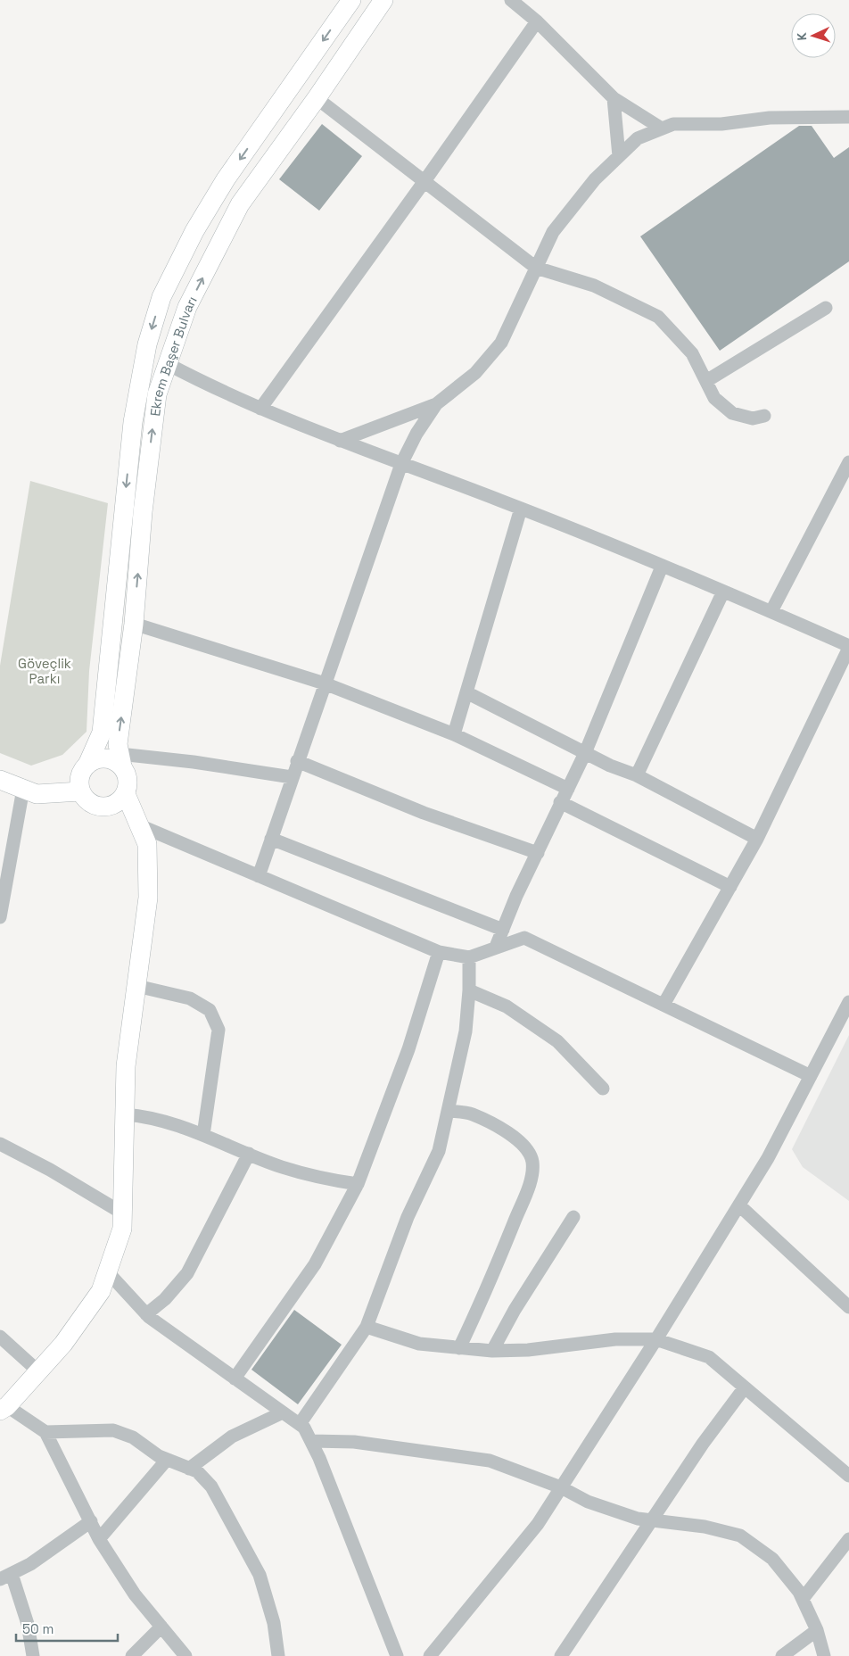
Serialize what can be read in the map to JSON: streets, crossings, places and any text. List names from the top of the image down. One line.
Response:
{"streets":{"main road":["Ekrem Başer Bulvarı"]},"parks":["Göveçlik Parkı"],"scale_bar":"50 m","north":"left"}
